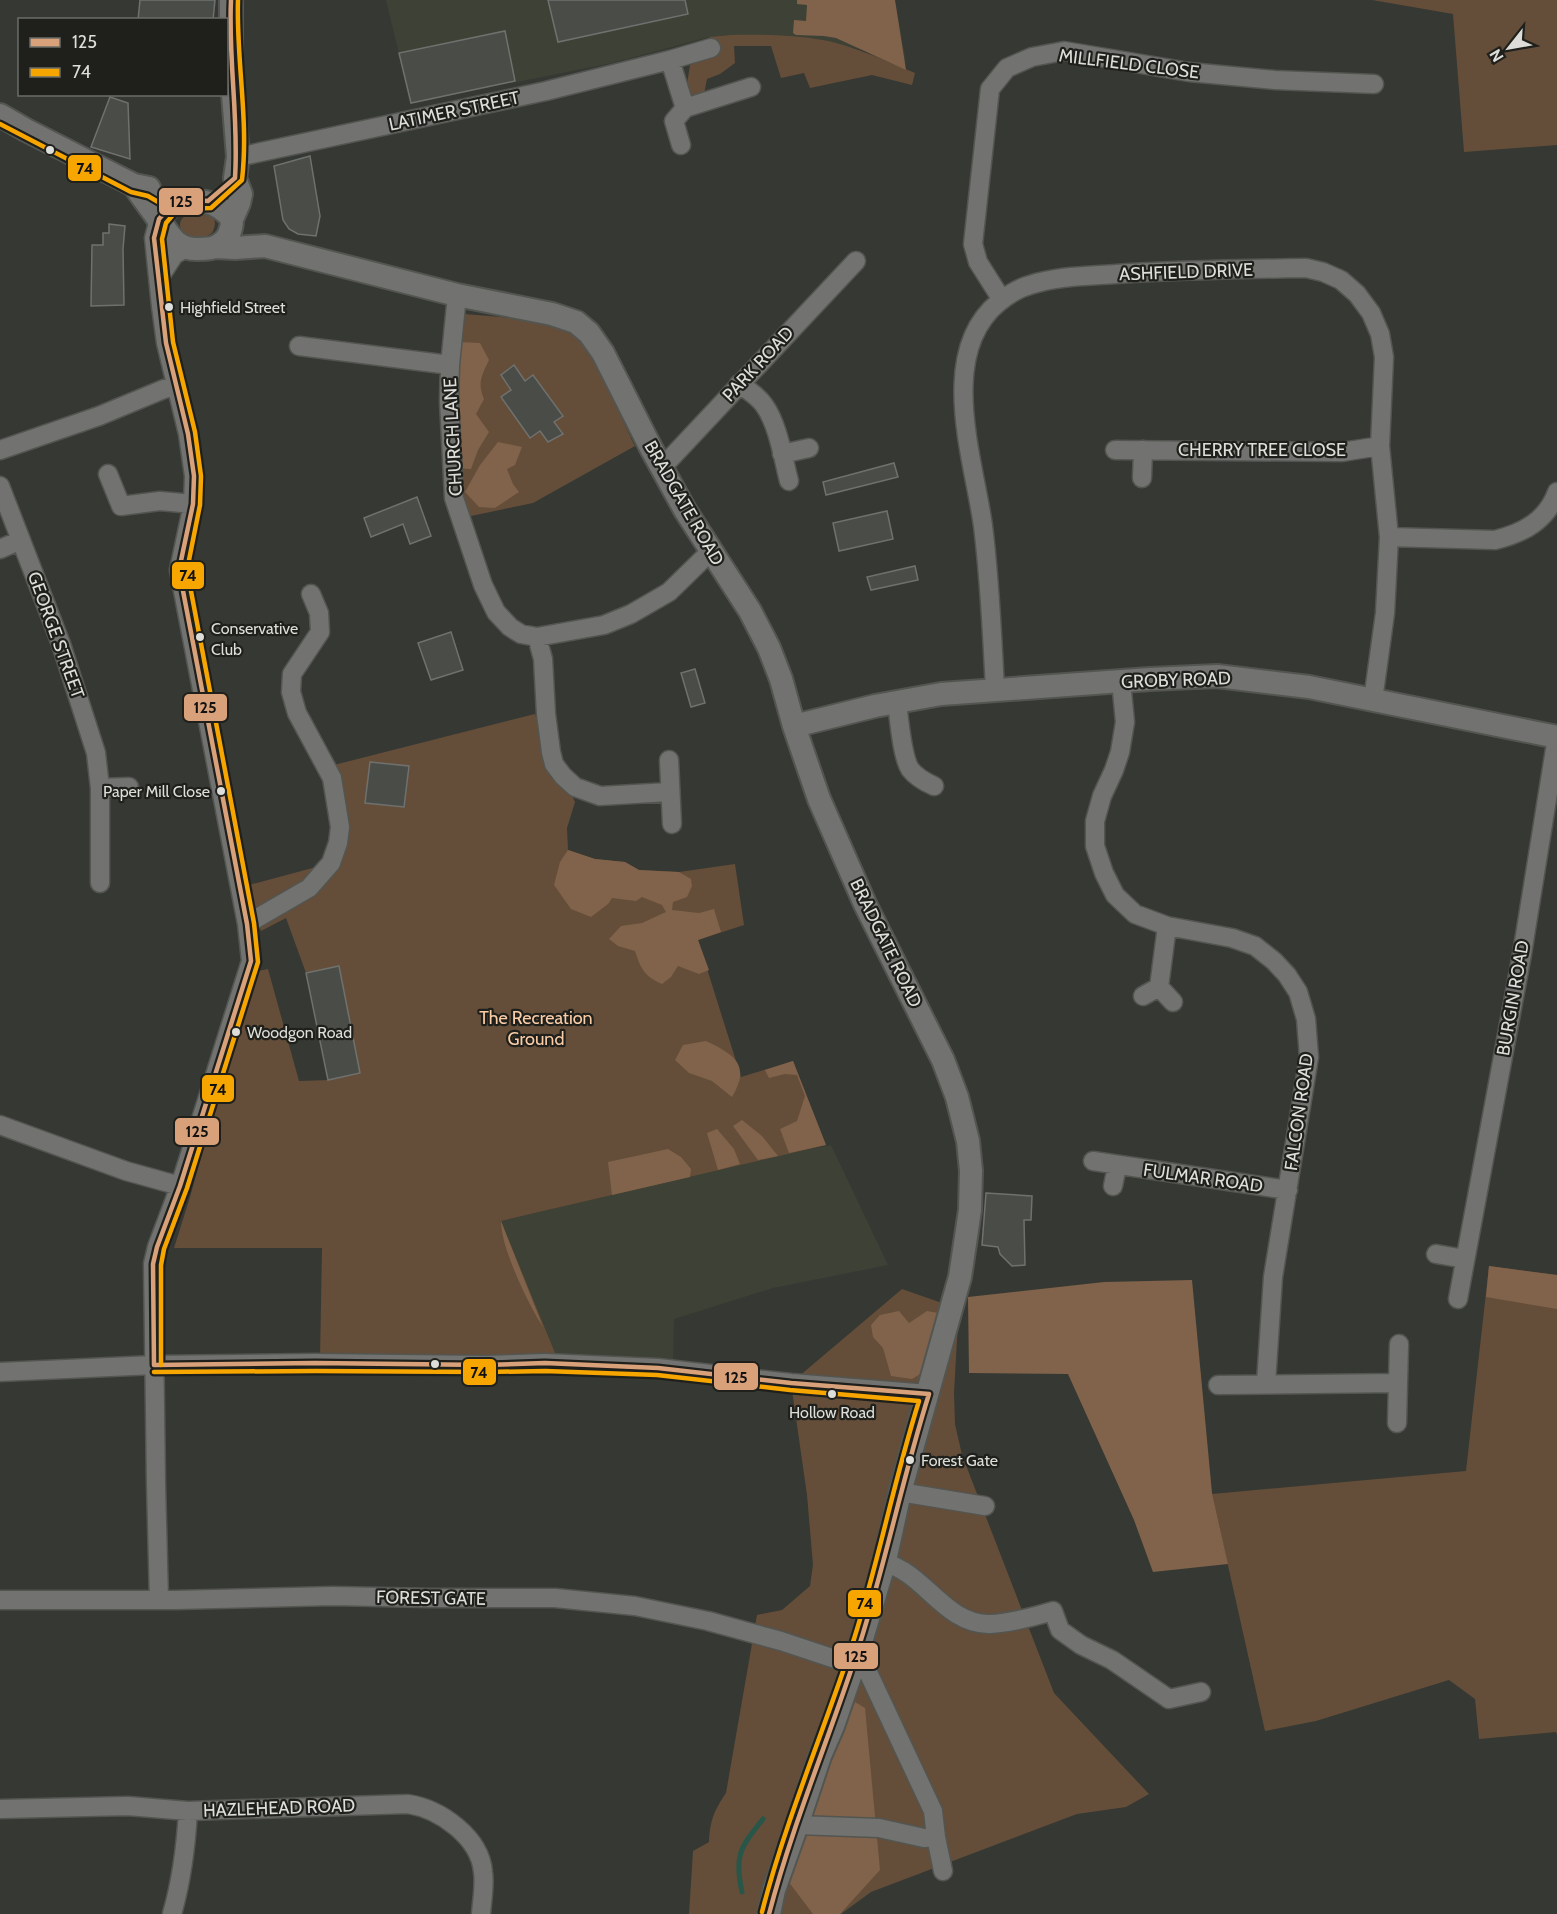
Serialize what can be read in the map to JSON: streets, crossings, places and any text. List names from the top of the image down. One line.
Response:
{"streets":{"street":["MILLFIELD CLOSE","LATIMER STREET","ASHFIELD DRIVE","PARK ROAD","CHURCH LANE","CHERRY TREE CLOSE","BRADGATE ROAD","GEORGE STREET","GROBY ROAD","BURGIN ROAD","FALCON ROAD","FULMAR ROAD","FOREST GATE","HAZLEHEAD ROAD"]},"crossings":[["MILLFIELD CLOSE","ASHFIELD DRIVE"],["ASHFIELD DRIVE","CHERRY TREE CLOSE"],["ASHFIELD DRIVE","GROBY ROAD"],["PARK ROAD","BRADGATE ROAD"],["CHURCH LANE","BRADGATE ROAD"],["BRADGATE ROAD","GROBY ROAD"],["BRADGATE ROAD","FOREST GATE"],["GROBY ROAD","BURGIN ROAD"],["GROBY ROAD","FALCON ROAD"],["FALCON ROAD","FULMAR ROAD"]],"parks":["The Recreation Ground"],"places":["Highfield Street","Conservative Club","Paper Mill Close","Woodgon Road","Hollow Road","Forest Gate"],"lines":["transit line 125","transit line 74"],"legend":["125","74"],"north":"bottom left"}
